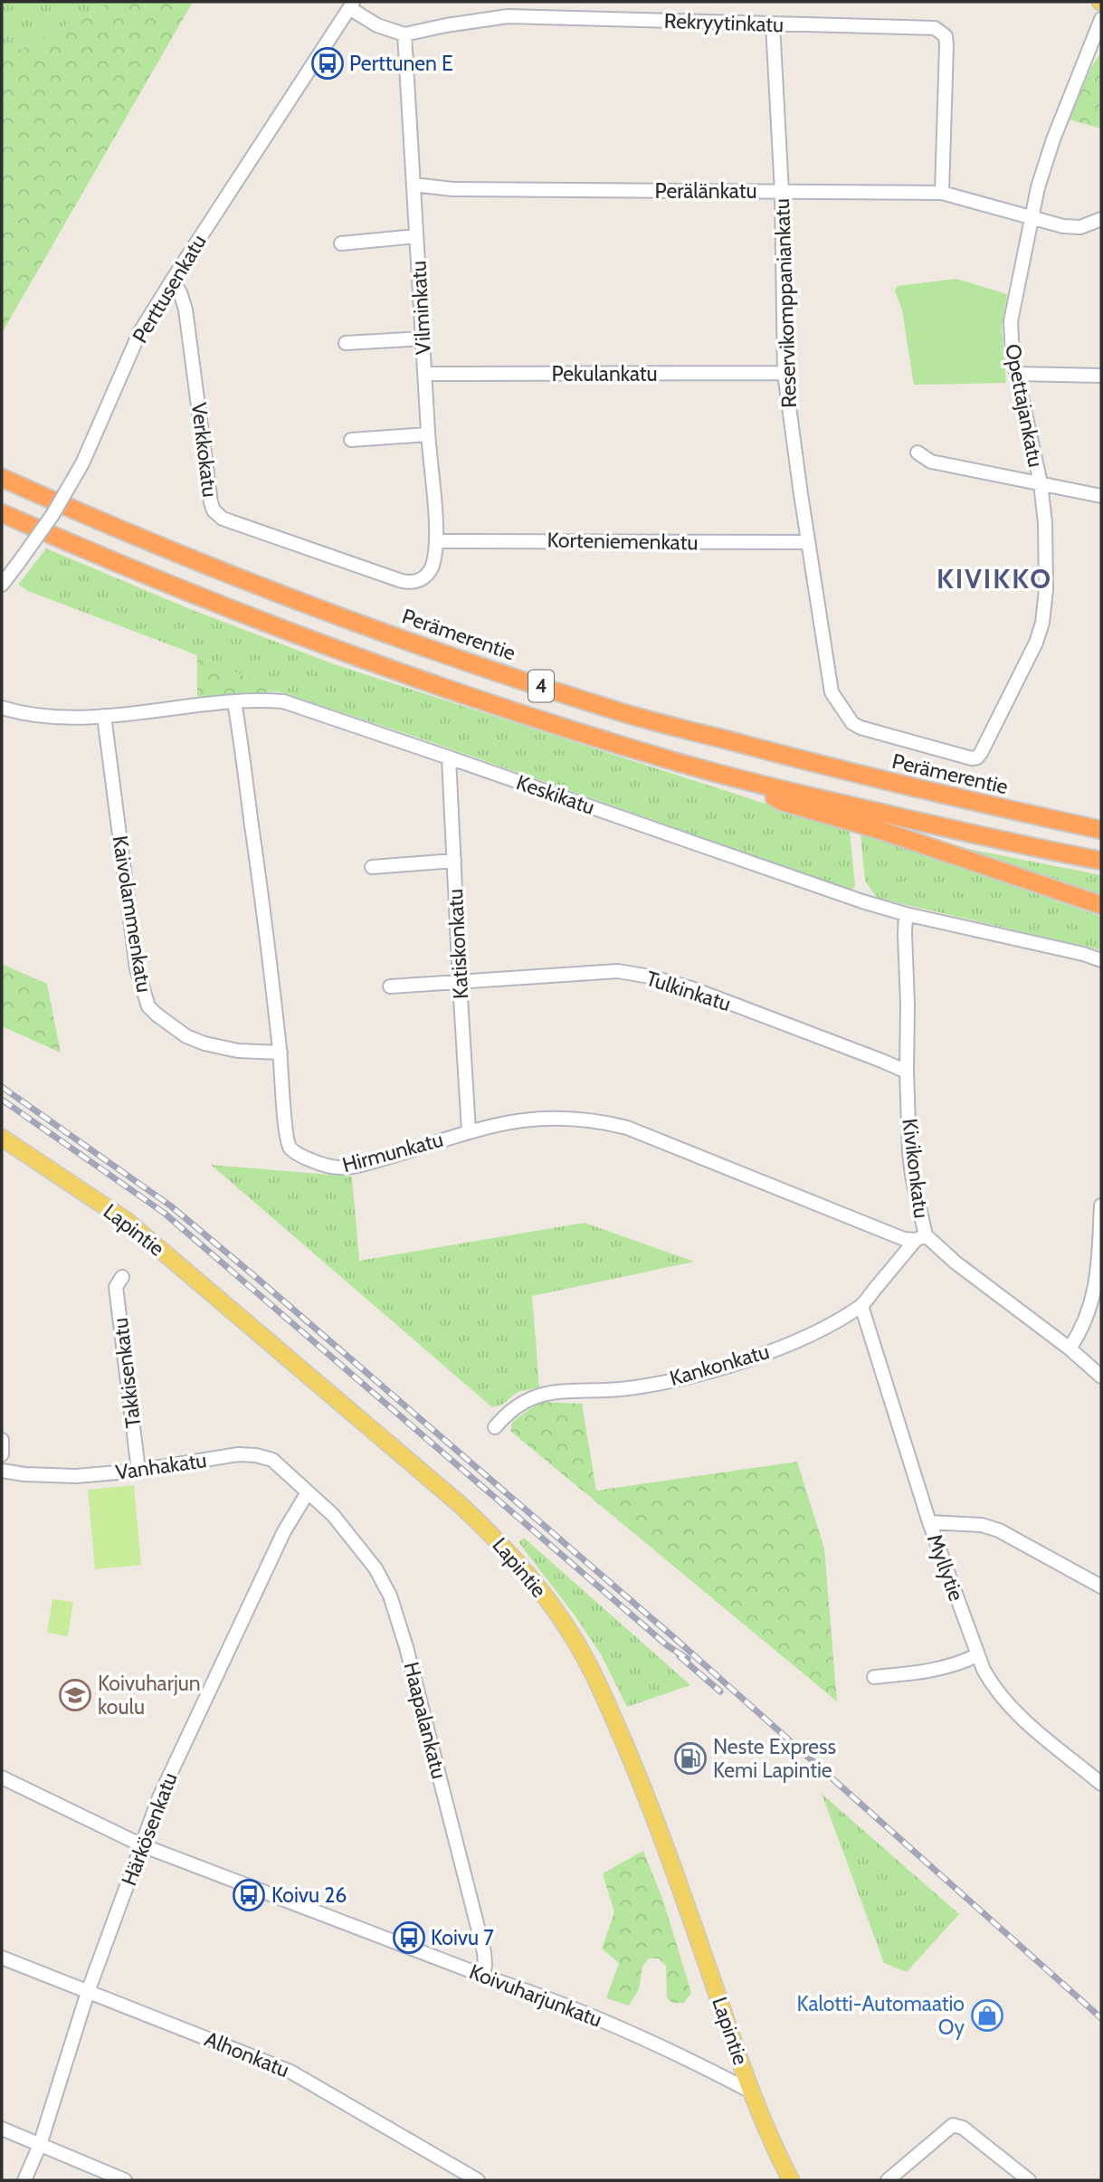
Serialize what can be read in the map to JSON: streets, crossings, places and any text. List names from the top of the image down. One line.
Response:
{"streets":{"highway":["Perämerentie","4"],"main road":["Lapintie"],"street":["Rekryytinkatu","Perälänkatu","Perttusenkatu","Reservikomppaniankatu","Vilminkatu","Pekulankatu","Opettajankatu","Verkkokatu","Korteniemenkatu","Keskikatu","Kaivolammenkatu","Katiskonkatu","Tulkinkatu","Hirmunkatu","Kivikonkatu","Kankonkatu","Takkisenkatu","Vanhakatu","Myllytie","Haapalankatu","Härkösenkatu","Koivuharjunkatu","Alhonkatu"]},"crossings":[["Rekryytinkatu","Perälänkatu"],["Rekryytinkatu","Reservikomppaniankatu"],["Rekryytinkatu","Vilminkatu"],["Perälänkatu","Reservikomppaniankatu"],["Perälänkatu","Vilminkatu"],["Perälänkatu","Opettajankatu"],["Perttusenkatu","Verkkokatu"],["Reservikomppaniankatu","Pekulankatu"],["Reservikomppaniankatu","Opettajankatu"],["Reservikomppaniankatu","Korteniemenkatu"],["Vilminkatu","Pekulankatu"],["Vilminkatu","Verkkokatu"],["Vilminkatu","Korteniemenkatu"],["Keskikatu","Kaivolammenkatu"],["Keskikatu","Katiskonkatu"],["Keskikatu","Hirmunkatu"],["Keskikatu","Kivikonkatu"],["Kaivolammenkatu","Hirmunkatu"],["Katiskonkatu","Tulkinkatu"],["Katiskonkatu","Hirmunkatu"],["Tulkinkatu","Kivikonkatu"],["Hirmunkatu","Kivikonkatu"],["Hirmunkatu","Kankonkatu"],["Kivikonkatu","Kankonkatu"],["Lapintie","Koivuharjunkatu"],["Kankonkatu","Myllytie"],["Takkisenkatu","Vanhakatu"],["Vanhakatu","Haapalankatu"],["Vanhakatu","Härkösenkatu"],["Haapalankatu","Härkösenkatu"],["Haapalankatu","Koivuharjunkatu"],["Härkösenkatu","Koivuharjunkatu"],["Härkösenkatu","Alhonkatu"]],"districts":["KIVIKKO"],"places":{"bus stop":["Perttunen E","Koivu 26","Koivu 7"],"school or university":["Koivuharjun koulu"],"fuel station":["Neste Express Kemi Lapintie"],"shop":["Kalotti-Automaatio Oy"]}}
